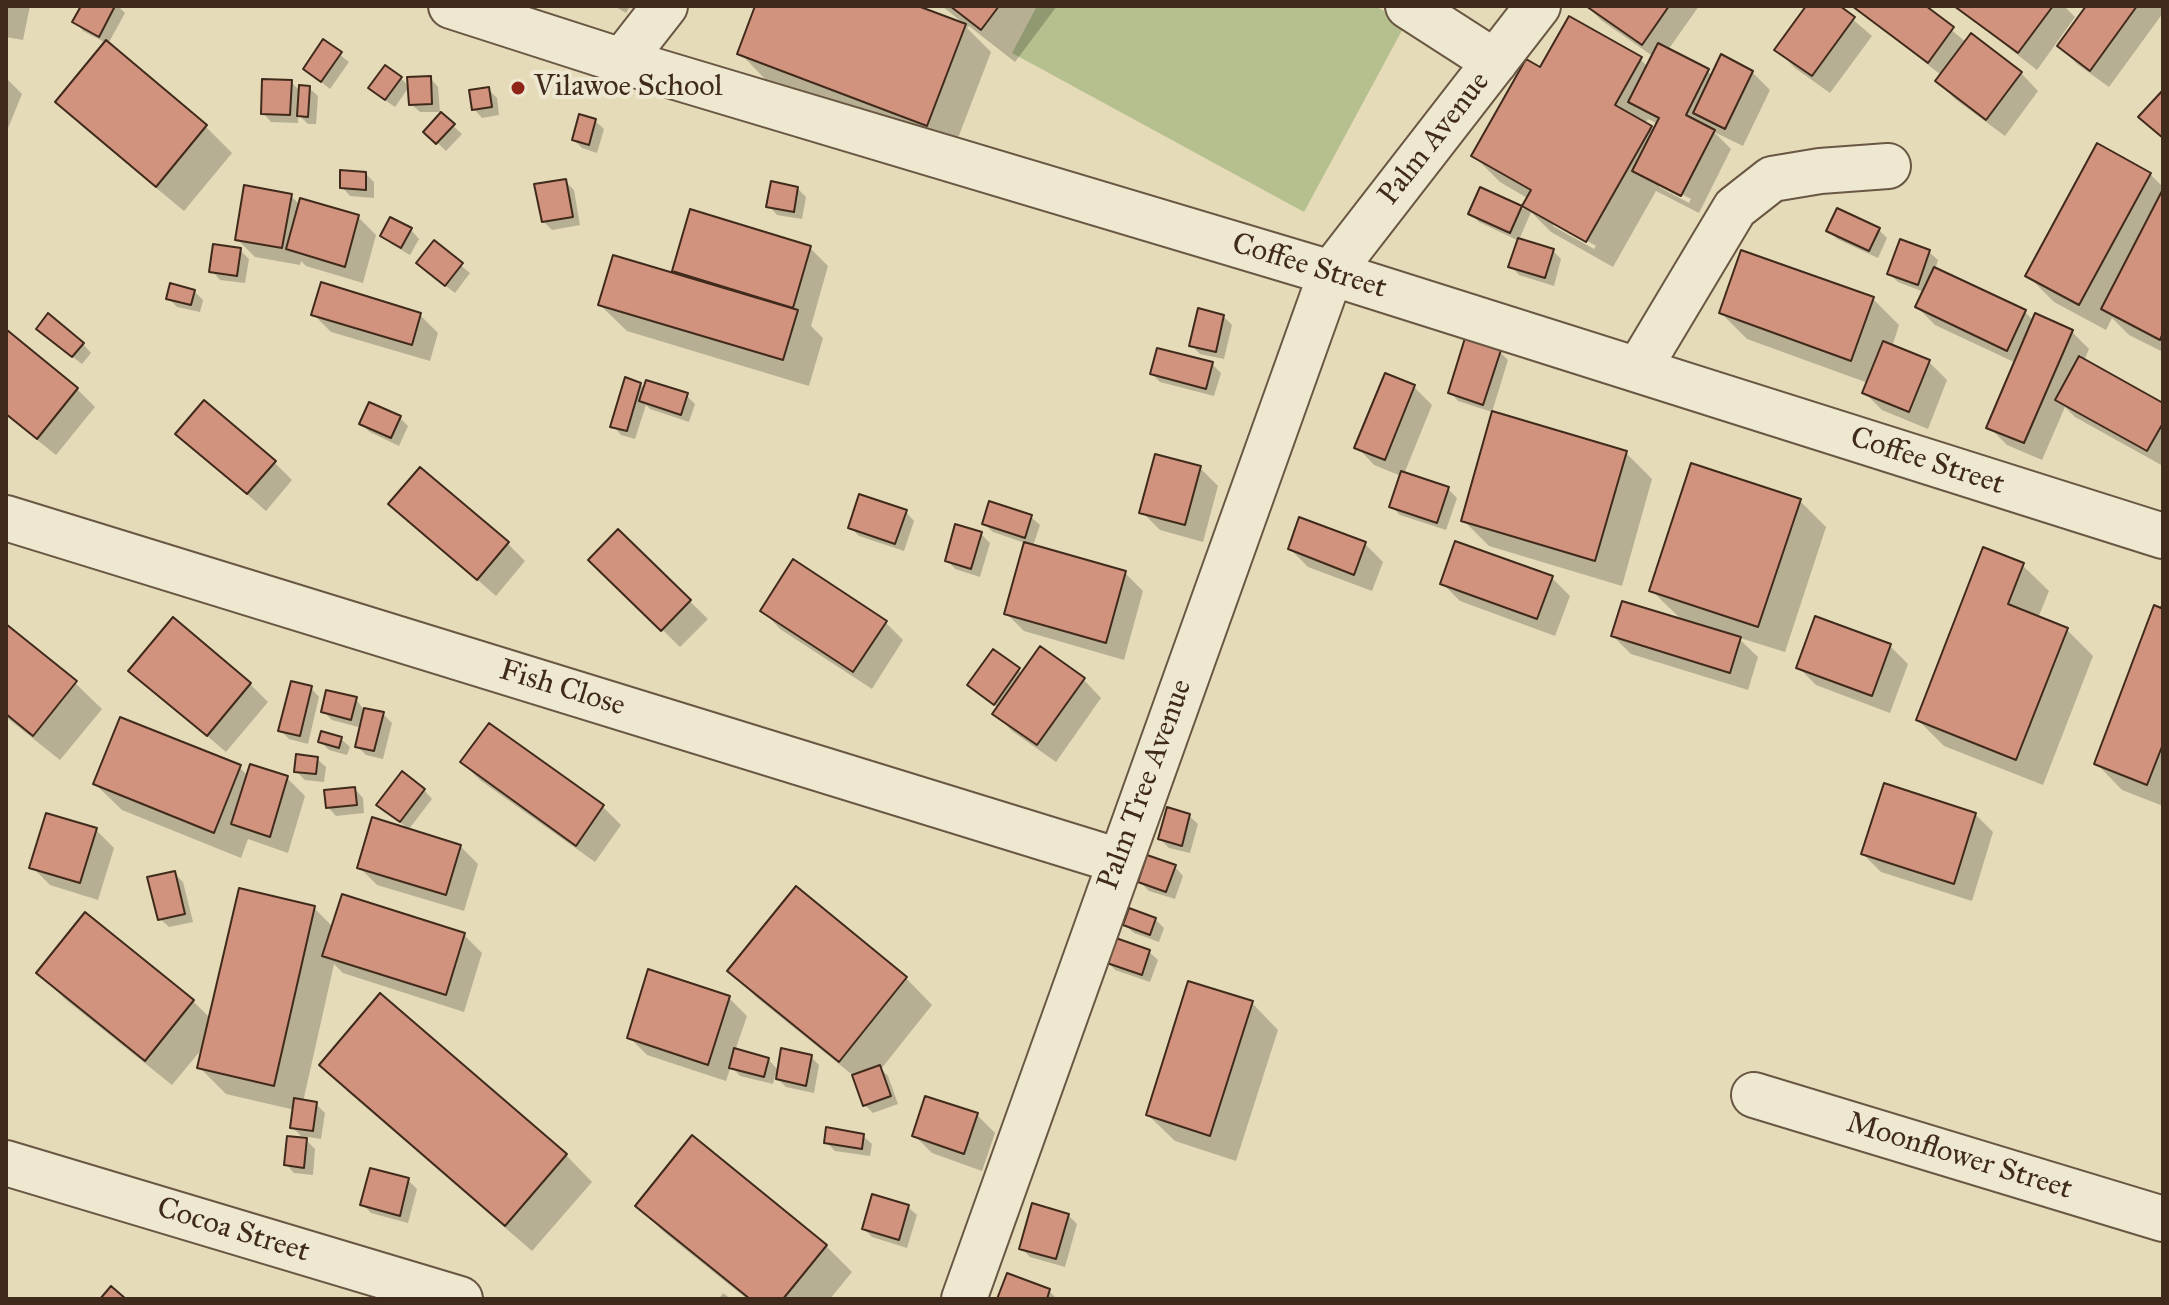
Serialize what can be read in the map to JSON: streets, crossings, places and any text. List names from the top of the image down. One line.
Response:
{"streets":{"street":["Palm Avenue","Coffee Street","Fish Close","Palm Tree Avenue","Moonflower Street","Cocoa Street"]},"crossings":[["Palm Avenue","Coffee Street"],["Palm Avenue","Palm Tree Avenue"],["Coffee Street","Palm Tree Avenue"],["Fish Close","Palm Tree Avenue"]],"places":["Vilawoe School"]}
